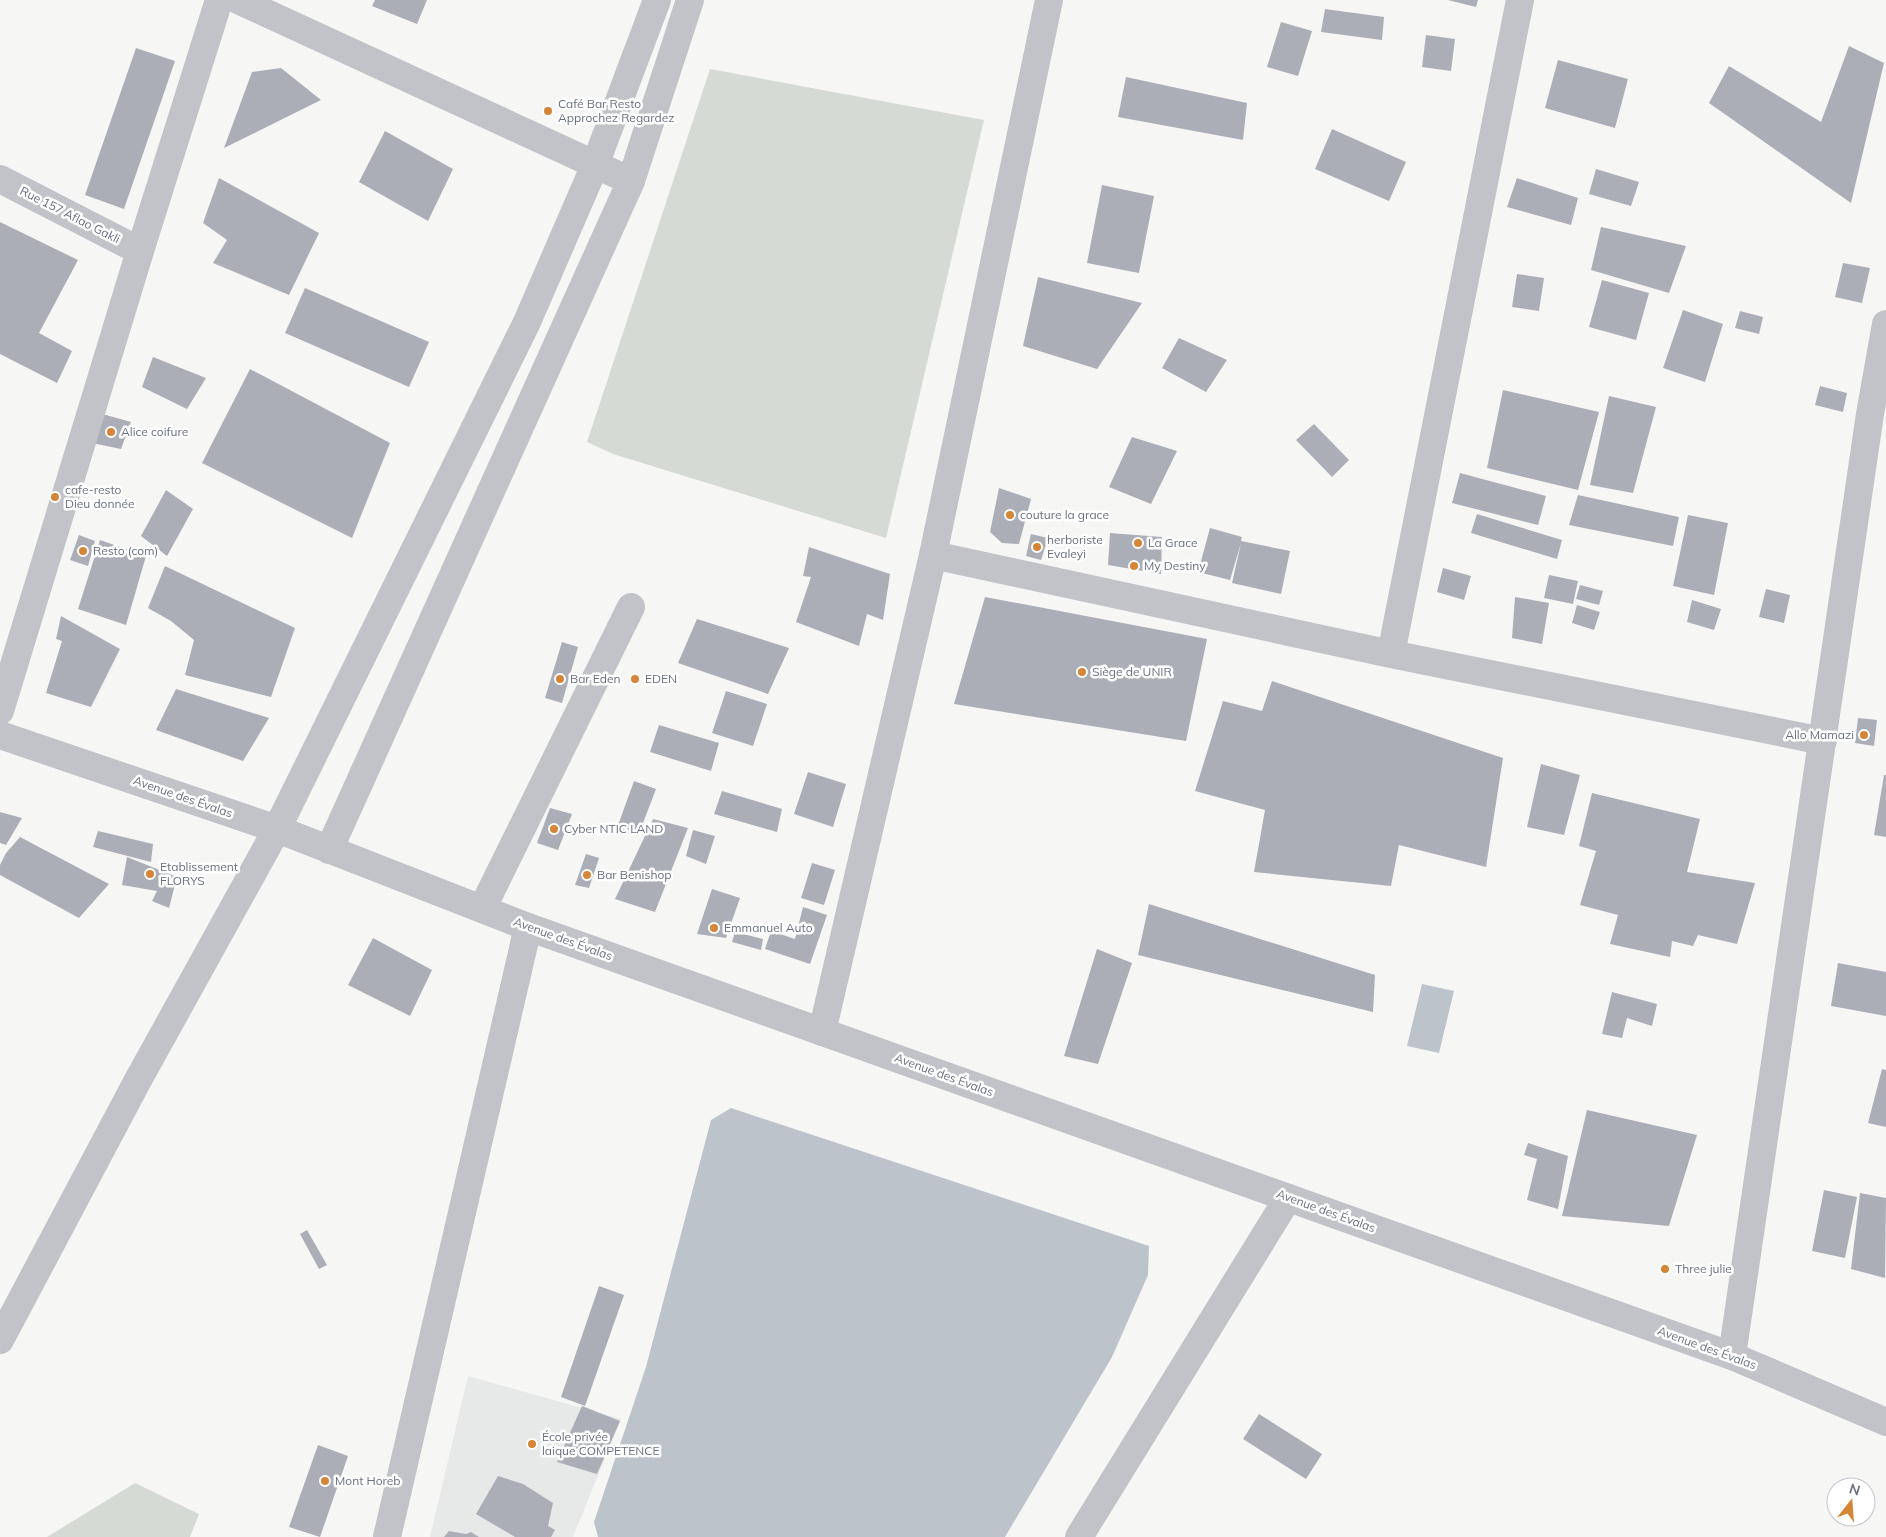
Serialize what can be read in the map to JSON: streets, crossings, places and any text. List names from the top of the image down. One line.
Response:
{"streets":{"street":["Rue 157 Aflao Gakli","Avenue des Évalas"]},"places":["Café Bar Resto Approchez Regardez","Alice coifure","cafe-resto Dieu donnée","couture la grace","La Grace","herboriste Evaleyi","Resto (com)","My Destiny","Siège de UNIR","Bar Eden","EDEN","Allo Mamazi","Cyber NTIC LAND","Etablissement FLORYS","Bar Benishop","Emmanuel Auto","Three julie","École privée laique COMPETENCE","Mont Horeb"],"north":"top"}
